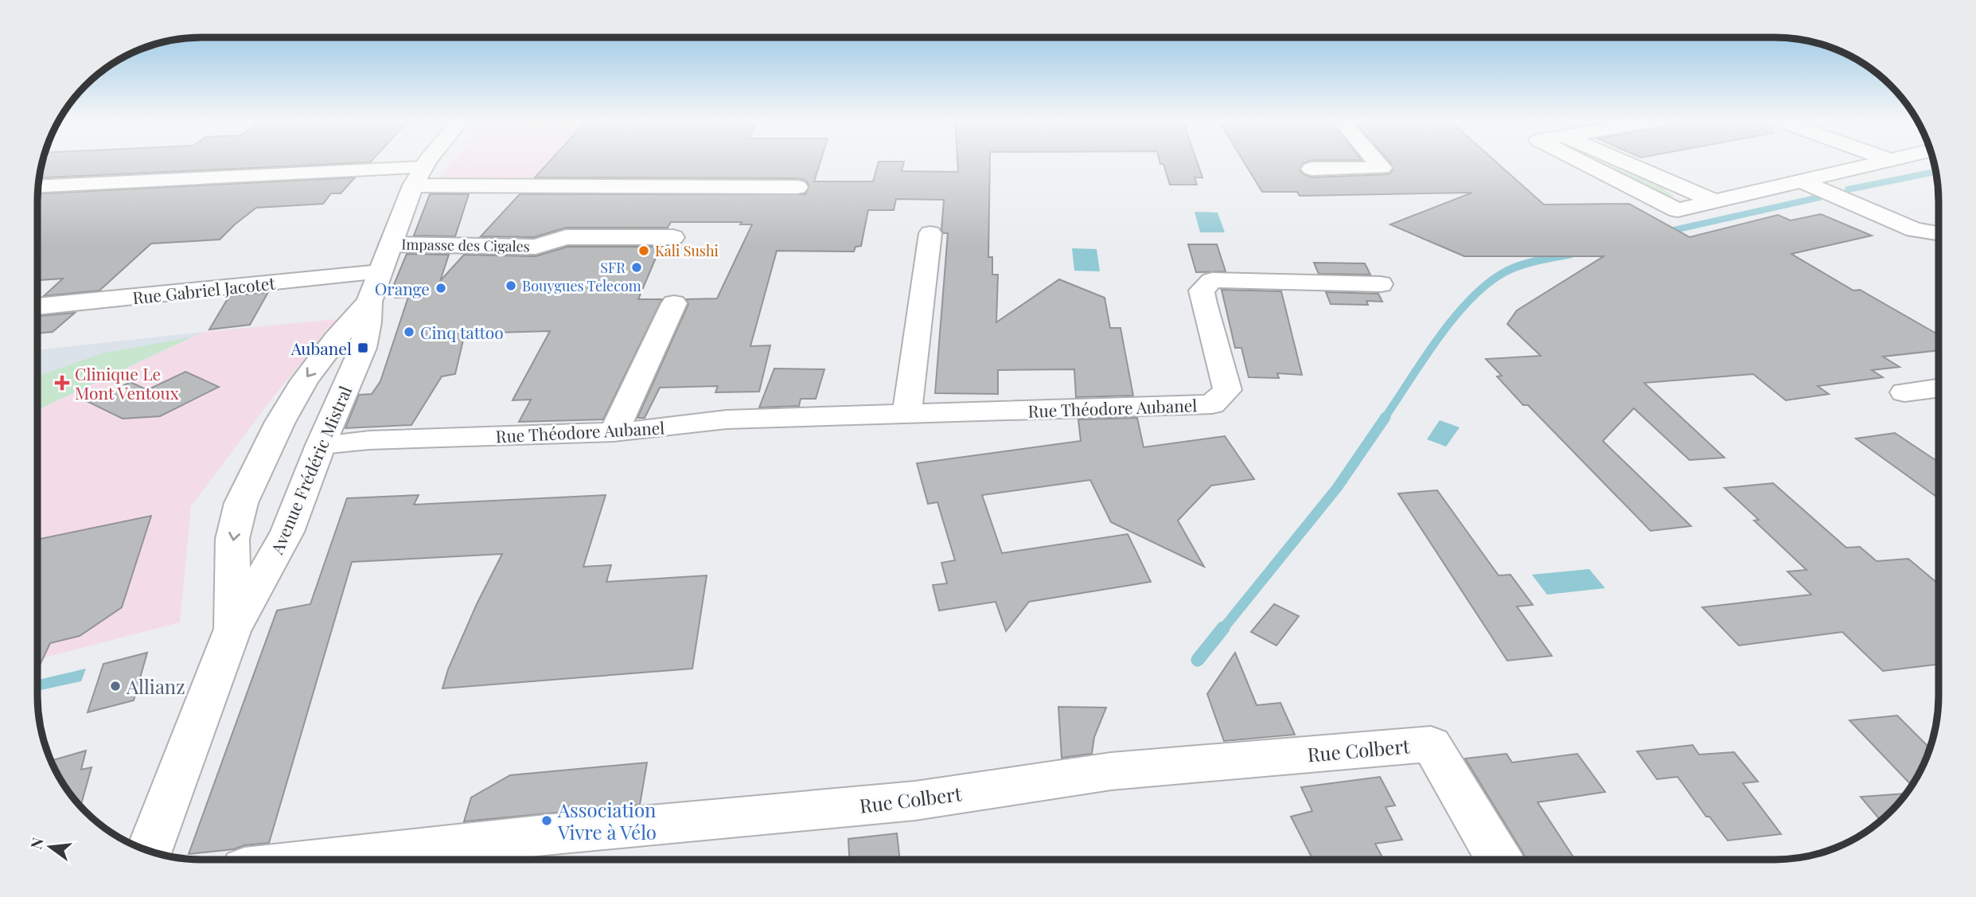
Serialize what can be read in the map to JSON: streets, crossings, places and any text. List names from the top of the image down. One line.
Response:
{"streets":{"street":["Impasse des Cigales","Rue Gabriel Jacotet","Rue Théodore Aubanel","Avenue Frédéric Mistral","Rue Colbert"]},"crossings":[["Impasse des Cigales","Avenue Frédéric Mistral"],["Rue Gabriel Jacotet","Avenue Frédéric Mistral"],["Rue Théodore Aubanel","Avenue Frédéric Mistral"]],"places":{"other":["Kali Sushi","SFR","Bouygues Telecom","Orange","Cinq tattoo","Allianz","Association Vivre à Vélo"],"transit":["Aubanel"],"health":["Clinique Le Mont Ventoux"]},"north":"left"}
